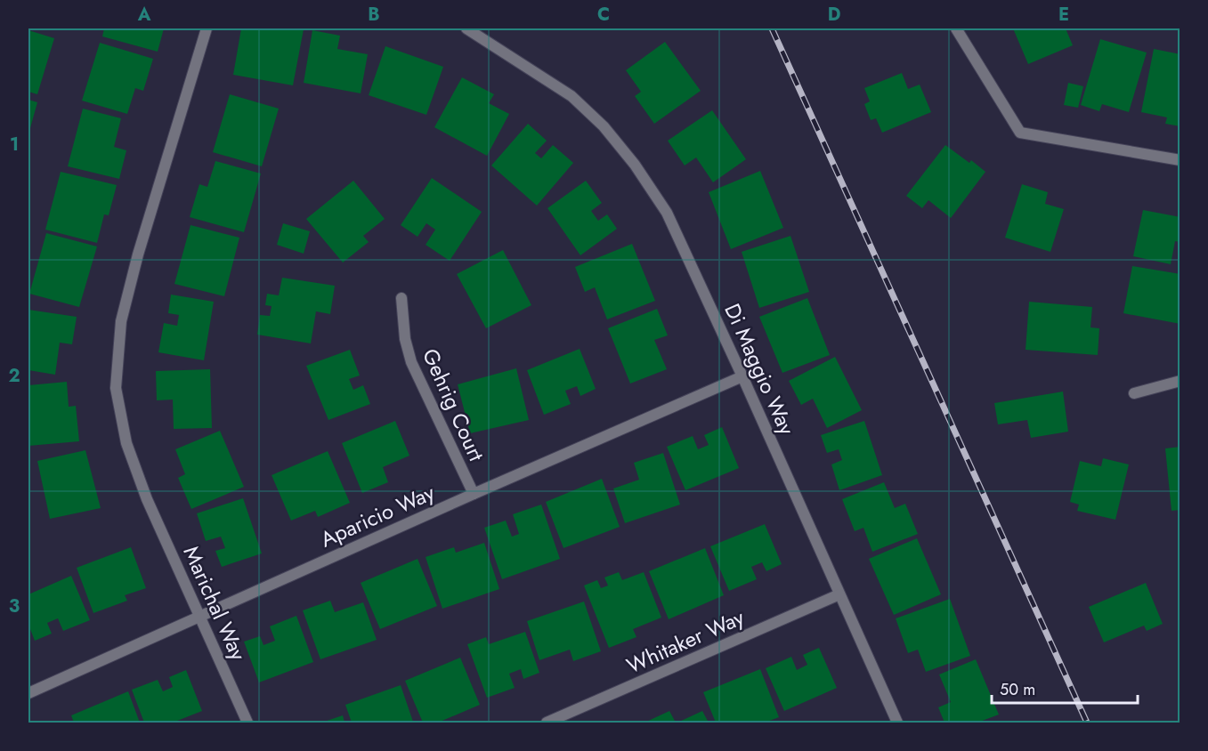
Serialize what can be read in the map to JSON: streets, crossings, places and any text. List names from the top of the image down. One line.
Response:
{"streets":{"street":["Di Maggio Way","Gehrig Court","Aparicio Way","Marichal Way","Whitaker Way"]},"crossings":[["Di Maggio Way","Aparicio Way"],["Di Maggio Way","Whitaker Way"],["Gehrig Court","Aparicio Way"],["Aparicio Way","Marichal Way"]],"scale_bar":"50 m","grid":{"columns":["A","B","C","D","E"],"rows":["1","2","3"]}}
